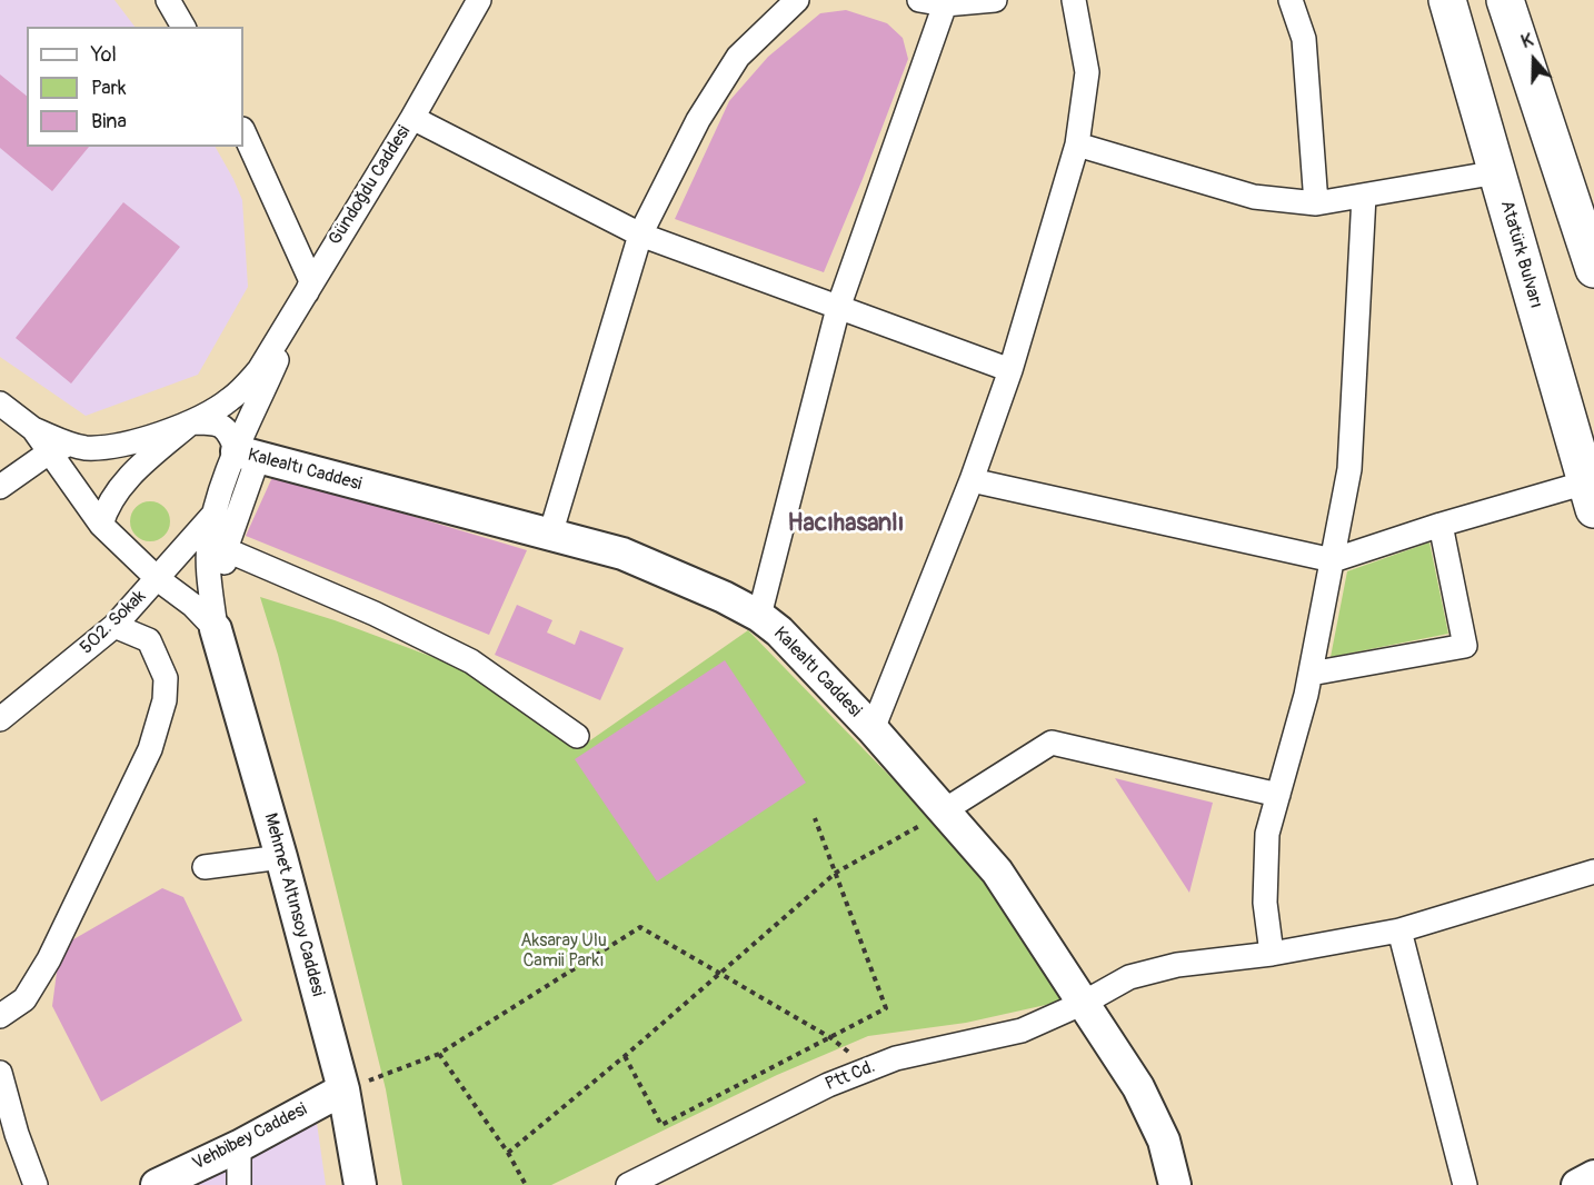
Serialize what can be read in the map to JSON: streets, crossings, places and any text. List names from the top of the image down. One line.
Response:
{"streets":{"main road":["Atatürk Bulvarı"],"street":["Gündoğdu Caddesi","Kalealtı Caddesi","502. Sokak","Mehmet Altınsoy Caddesi","Ptt Cd.","Vehbibey Caddesi"]},"crossings":[["Kalealtı Caddesi","Ptt Cd."],["Mehmet Altınsoy Caddesi","Vehbibey Caddesi"]],"districts":["Hacıhasanlı"],"parks":["Aksaray Ulu Camii Parkı"],"legend":["Yol","Park","Bina"],"north":"top"}
